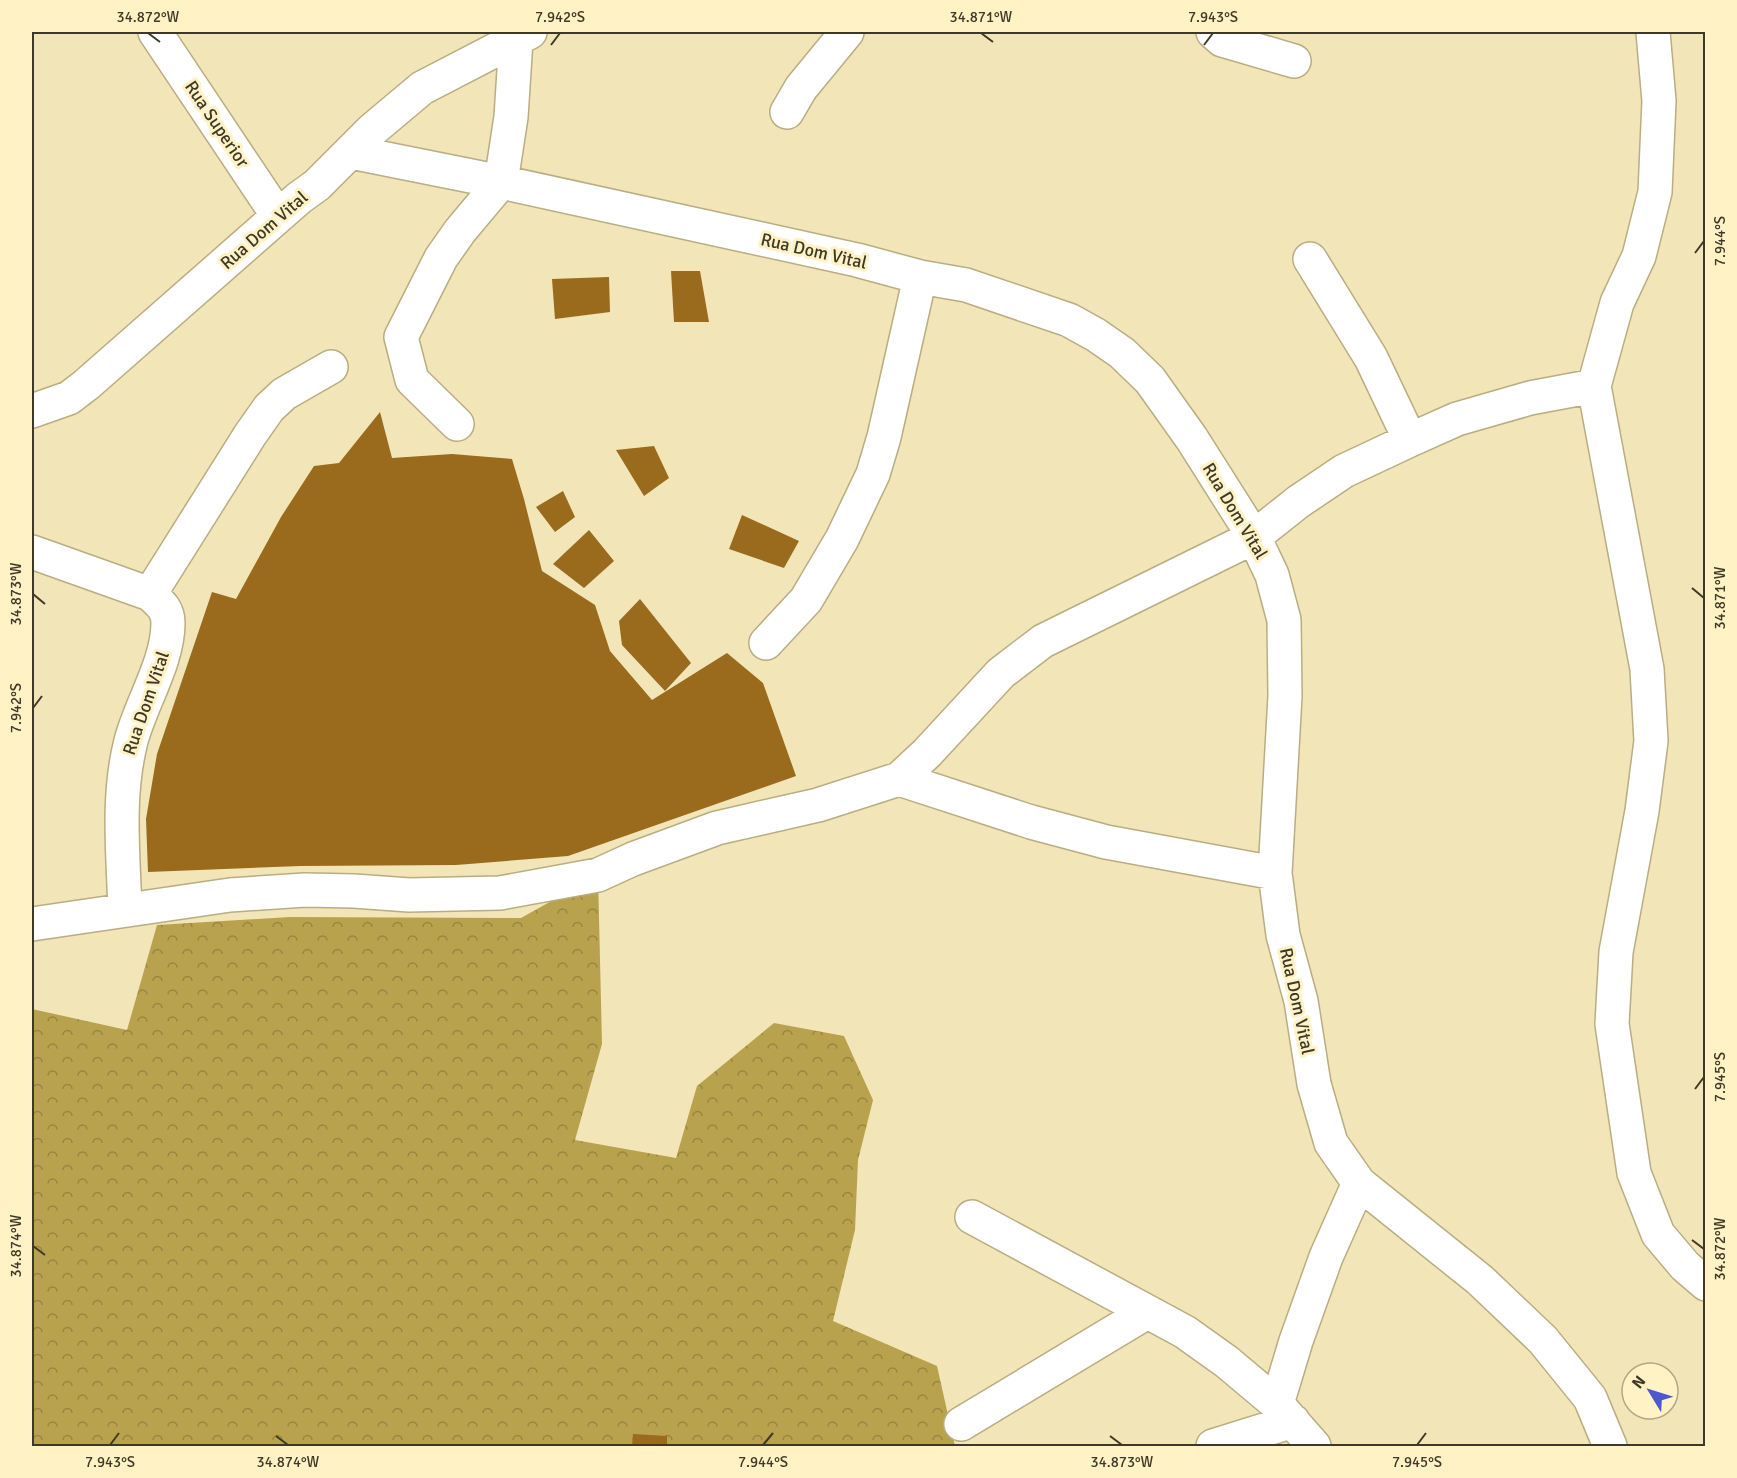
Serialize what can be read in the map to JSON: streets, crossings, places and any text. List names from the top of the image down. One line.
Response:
{"streets":{"street":["Rua Superior","Rua Dom Vital"]},"crossings":[["Rua Superior","Rua Dom Vital"]],"north":"top left","coordinates":["34.872°W","7.942°S","34.871°W","7.943°S","7.944°S","34.873°W","7.945°S","34.874°W"]}
